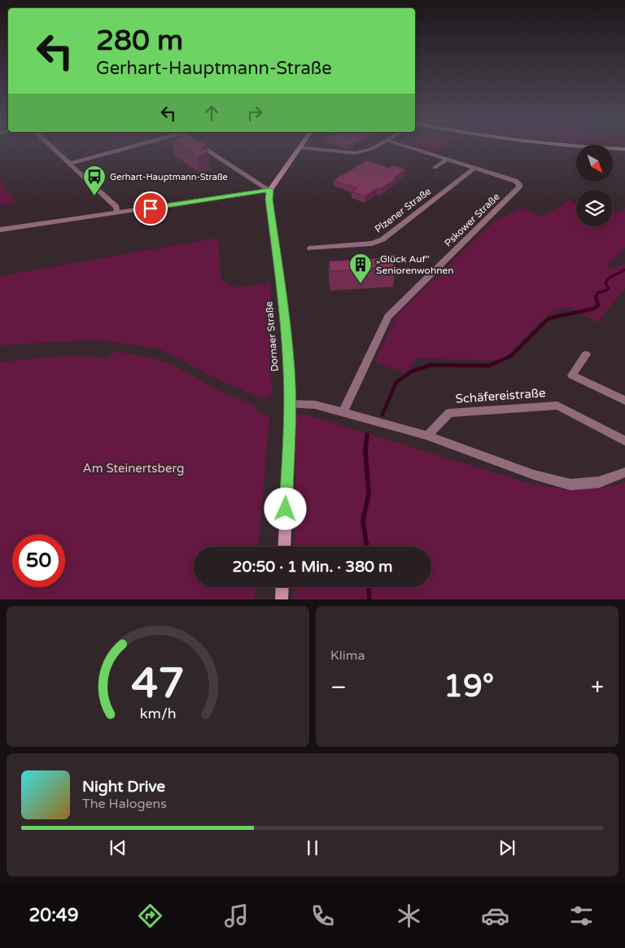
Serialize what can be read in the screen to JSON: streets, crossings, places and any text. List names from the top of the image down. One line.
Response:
{"streets":{"main road":["Dornaer Straße"],"street":["Plzener Straße","Pskower Straße","Schäfereistraße"]},"crossings":[["Plzener Straße","Pskower Straße"]],"parks":["Am Steinertsberg"],"places":{"bus stop":["Gerhart-Hauptmann-Straße"],"building":["„Glück Auf\" Seniorenwohnen"]},"north":"bottom right","page":{"turn":["280 m","Gerhart-Hauptmann-Straße"],"limit":"50","trip":"20:50 · 1 Min. · 380 m","tile":"Klima","heat":["−","19°","+"],"song":["Night Drive","The Halogens"],"tabs":"20:49","gauge":["47","km/h"]}}
